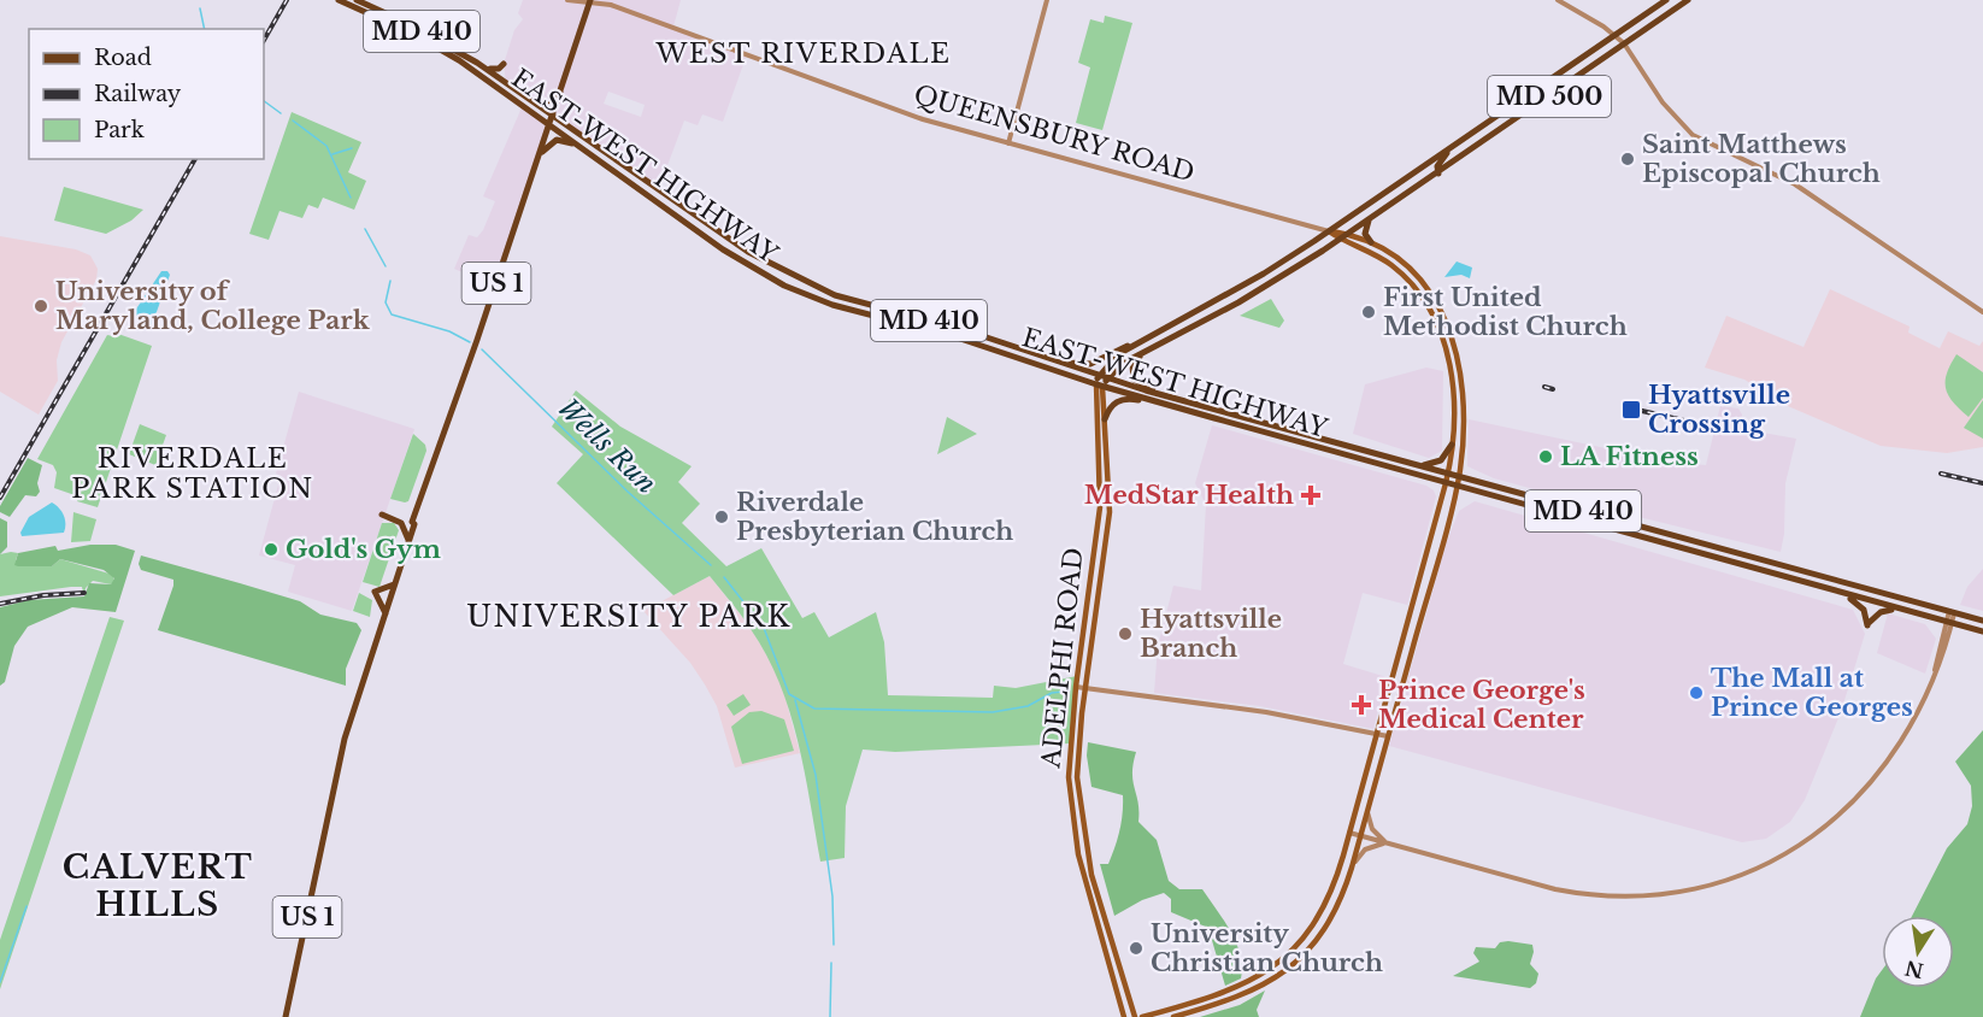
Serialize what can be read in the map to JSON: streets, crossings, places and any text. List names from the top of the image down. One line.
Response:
{"streets":{"main road":["MD 410","MD 500","QUEENSBURY ROAD","EAST-WEST HIGHWAY","US 1","ADELPHI ROAD"]},"crossings":[["MD 500","QUEENSBURY ROAD"],["MD 500","EAST-WEST HIGHWAY"],["MD 500","ADELPHI ROAD"],["QUEENSBURY ROAD","EAST-WEST HIGHWAY"],["QUEENSBURY ROAD","US 1"],["EAST-WEST HIGHWAY","US 1"],["EAST-WEST HIGHWAY","ADELPHI ROAD"]],"districts":["WEST RIVERDALE","RIVERDALE PARK STATION","UNIVERSITY PARK","CALVERT HILLS"],"water":["Wells Run"],"places":{"other":["Saint Matthews Episcopal Church","University of Maryland, College Park","First United Methodist Church","LA Fitness","Riverdale Presbyterian Church","Gold's Gym","Hyattsville Branch","The Mall at Prince Georges","University Christian Church"],"transit":["Hyattsville Crossing"],"health":["MedStar Health","Prince George's Medical Center"]},"legend":["Road","Railway","Park"],"north":"bottom"}
